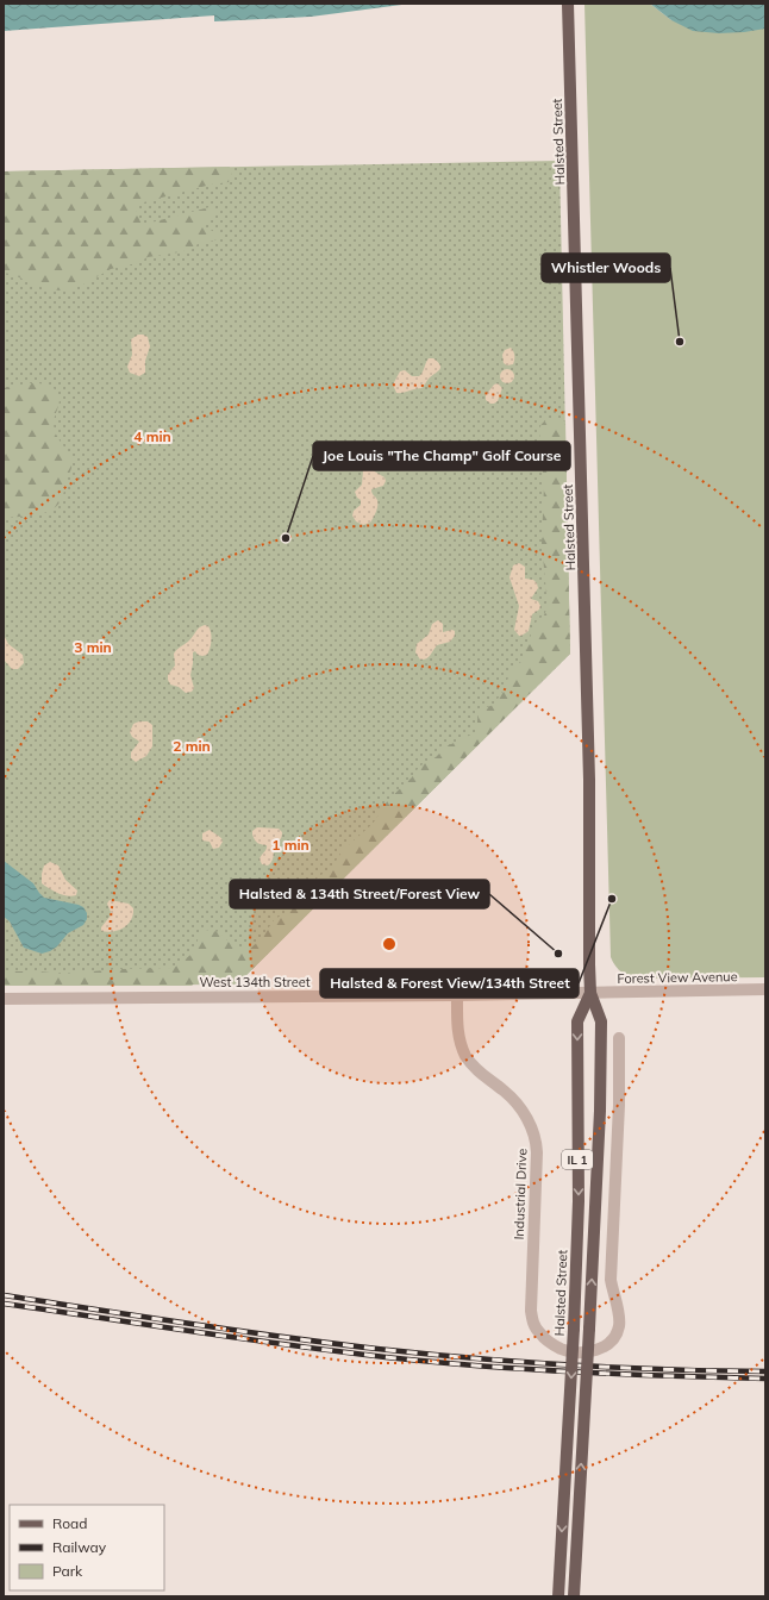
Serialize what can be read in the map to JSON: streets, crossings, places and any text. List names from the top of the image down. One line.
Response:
{"streets":{"main road":["Halsted Street","IL 1"],"street":["Forest View Avenue","West 134th Street","Industrial Drive"]},"crossings":[["Halsted Street","Forest View Avenue"],["Halsted Street","West 134th Street"],["Forest View Avenue","West 134th Street"],["West 134th Street","Industrial Drive"]],"places":["Whistler Woods","Joe Louis \"The Champ\" Golf Course","Halsted & Forest View/134th Street","Halsted & 134th Street/Forest View"],"legend":["Road","Railway","Park"],"rings":["4 min","3 min","2 min","1 min"]}
